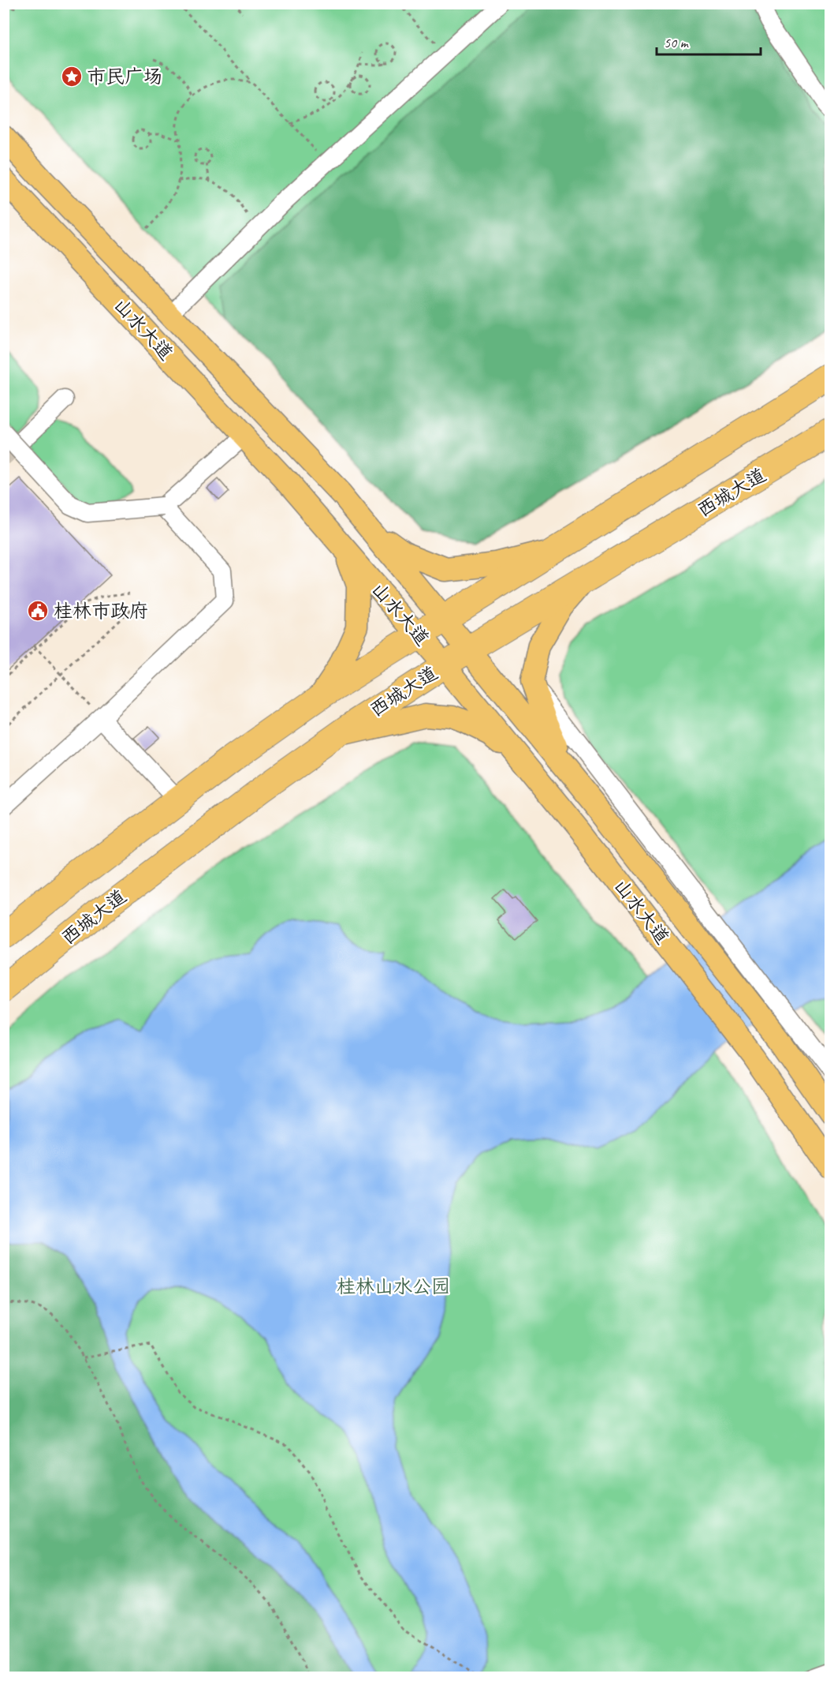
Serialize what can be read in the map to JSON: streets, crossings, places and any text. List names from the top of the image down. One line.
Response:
{"streets":{"highway":["西城大道"],"main road":["山水大道"]},"crossings":[["山水大道","西城大道"]],"parks":["桂林山水公园"],"places":{"place":["市民广场"],"public building":["桂林市政府"]},"scale_bar":"50 m"}
